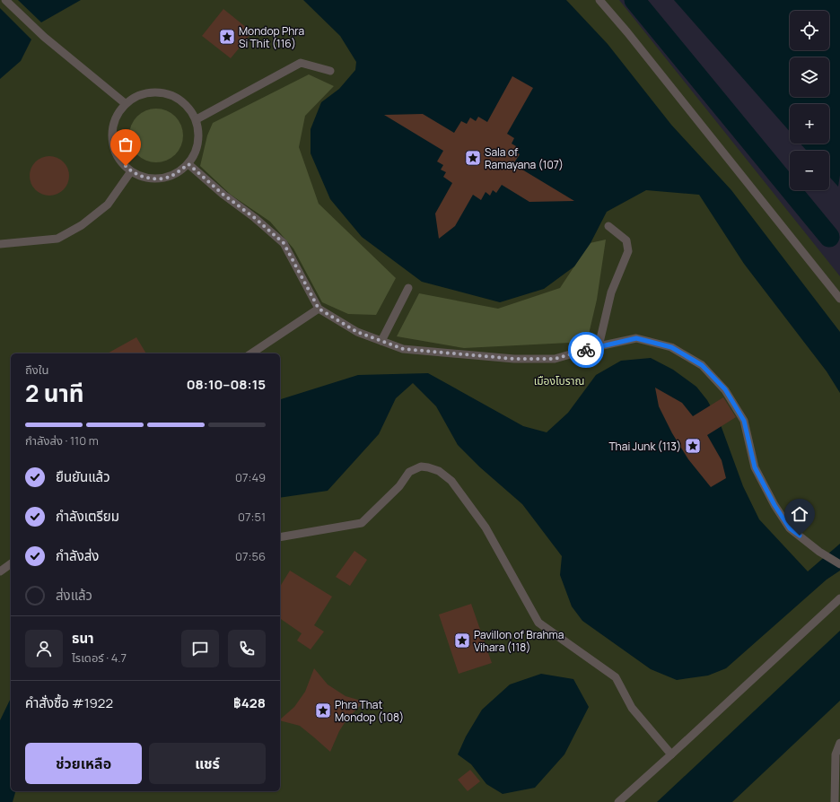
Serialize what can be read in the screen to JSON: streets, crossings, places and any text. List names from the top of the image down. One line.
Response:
{"parks":["เมืองโบราณ"],"places":{"place":["Mondop Phra Si Thit (116)","Sala of Ramayana (107)","Thai Junk (113)","Pavillon of Brahma Vihara (118)","Phra That Mondop (108)"]},"page":{"map_buttons":["+","−"],"heading":["2 นาที","ถึงใน","08:10–08:15"],"panel":["ธนา","ไรเดอร์ · 4.7","คำสั่งซื้อ #1922","฿428"],"bar":"กำลังส่ง · 110 m","list":[["ยืนยันแล้ว","07:49"],["กำลังเตรียม","07:51"],["กำลังส่ง","07:56"],"ส่งแล้ว"],"buttons":["ช่วยเหลือ","แชร์"]}}
